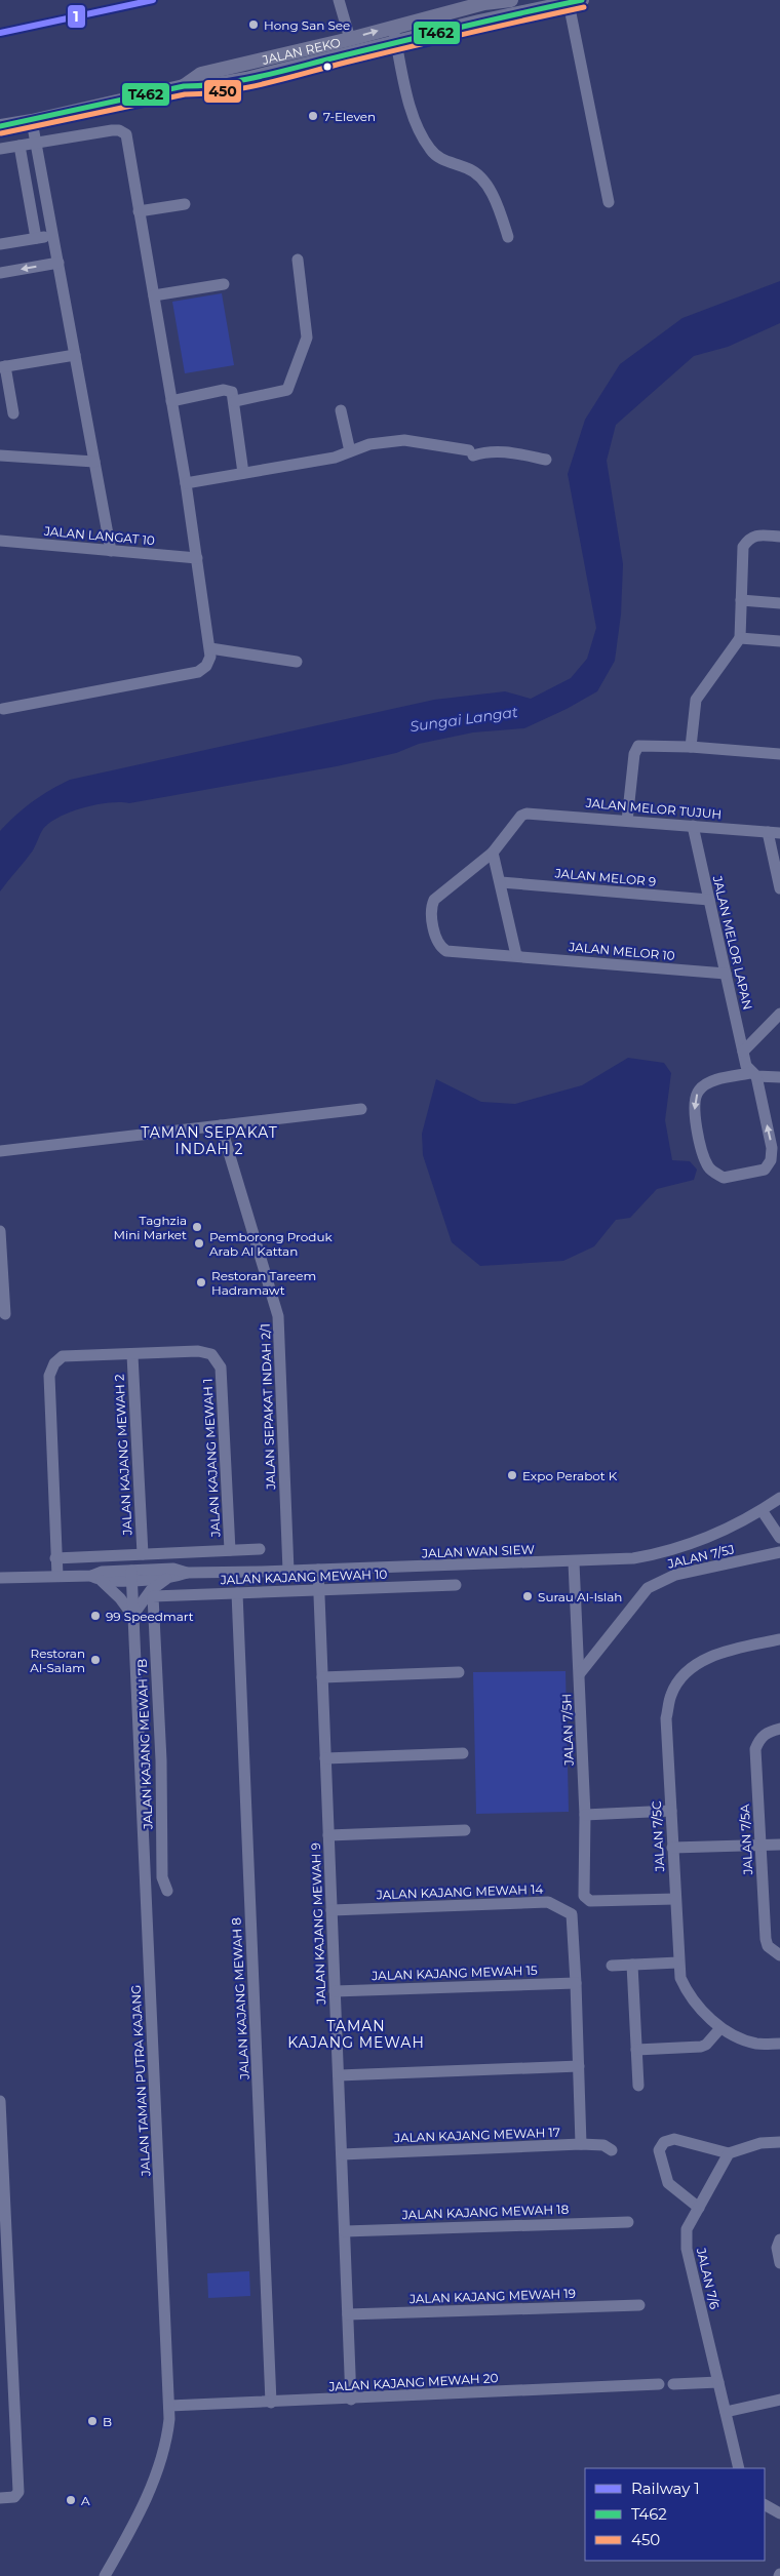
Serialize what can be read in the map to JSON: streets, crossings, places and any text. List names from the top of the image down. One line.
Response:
{"streets":{"main road":["JALAN REKO"],"street":["JALAN LANGAT 10","JALAN MELOR TUJUH","JALAN MELOR 9","JALAN MELOR LAPAN","JALAN MELOR 10","JALAN SEPAKAT INDAH 2/1","JALAN KAJANG MEWAH 2","JALAN KAJANG MEWAH 1","JALAN WAN SIEW","JALAN 7/5J","JALAN KAJANG MEWAH 10","JALAN 7/5H","JALAN KAJANG MEWAH 7B","JALAN 7/5C","JALAN 7/5A","JALAN KAJANG MEWAH 14","JALAN KAJANG MEWAH 9","JALAN KAJANG MEWAH 15","JALAN KAJANG MEWAH 8","JALAN TAMAN PUTRA KAJANG","JALAN KAJANG MEWAH 17","JALAN KAJANG MEWAH 18","JALAN 7/6","JALAN KAJANG MEWAH 19","JALAN KAJANG MEWAH 20"]},"crossings":[["JALAN MELOR TUJUH","JALAN MELOR LAPAN"],["JALAN MELOR TUJUH","JALAN MELOR 10"],["JALAN MELOR 9","JALAN MELOR LAPAN"],["JALAN MELOR LAPAN","JALAN MELOR 10"],["JALAN SEPAKAT INDAH 2/1","JALAN WAN SIEW"],["JALAN KAJANG MEWAH 2","JALAN KAJANG MEWAH 1"],["JALAN KAJANG MEWAH 1","JALAN WAN SIEW"],["JALAN WAN SIEW","JALAN 7/5H"],["JALAN WAN SIEW","JALAN KAJANG MEWAH 9"],["JALAN WAN SIEW","JALAN TAMAN PUTRA KAJANG"],["JALAN 7/5J","JALAN 7/5H"],["JALAN KAJANG MEWAH 10","JALAN KAJANG MEWAH 7B"],["JALAN KAJANG MEWAH 10","JALAN KAJANG MEWAH 9"],["JALAN KAJANG MEWAH 10","JALAN KAJANG MEWAH 8"],["JALAN 7/5H","JALAN 7/5C"],["JALAN KAJANG MEWAH 14","JALAN KAJANG MEWAH 9"],["JALAN KAJANG MEWAH 14","JALAN KAJANG MEWAH 15"],["JALAN KAJANG MEWAH 14","JALAN KAJANG MEWAH 17"],["JALAN KAJANG MEWAH 9","JALAN KAJANG MEWAH 15"],["JALAN KAJANG MEWAH 9","JALAN KAJANG MEWAH 17"],["JALAN KAJANG MEWAH 9","JALAN KAJANG MEWAH 18"],["JALAN KAJANG MEWAH 9","JALAN KAJANG MEWAH 19"],["JALAN KAJANG MEWAH 9","JALAN KAJANG MEWAH 20"],["JALAN KAJANG MEWAH 8","JALAN KAJANG MEWAH 20"],["JALAN TAMAN PUTRA KAJANG","JALAN KAJANG MEWAH 20"]],"districts":["TAMAN SEPAKAT INDAH 2","TAMAN KAJANG MEWAH"],"water":["Sungai Langat"],"places":["Hong San See","7-Eleven","Taghzia Mini Market","Pemborong Produk Arab Al Kattan","Restoran Tareem Hadramawt","Expo Perabot K","Surau Al-Islah","99 Speedmart","Restoran Al-Salam","B","A"],"lines":["rail line 1","transit line T462","transit line 450"],"legend":["Railway 1","T462","450"]}
